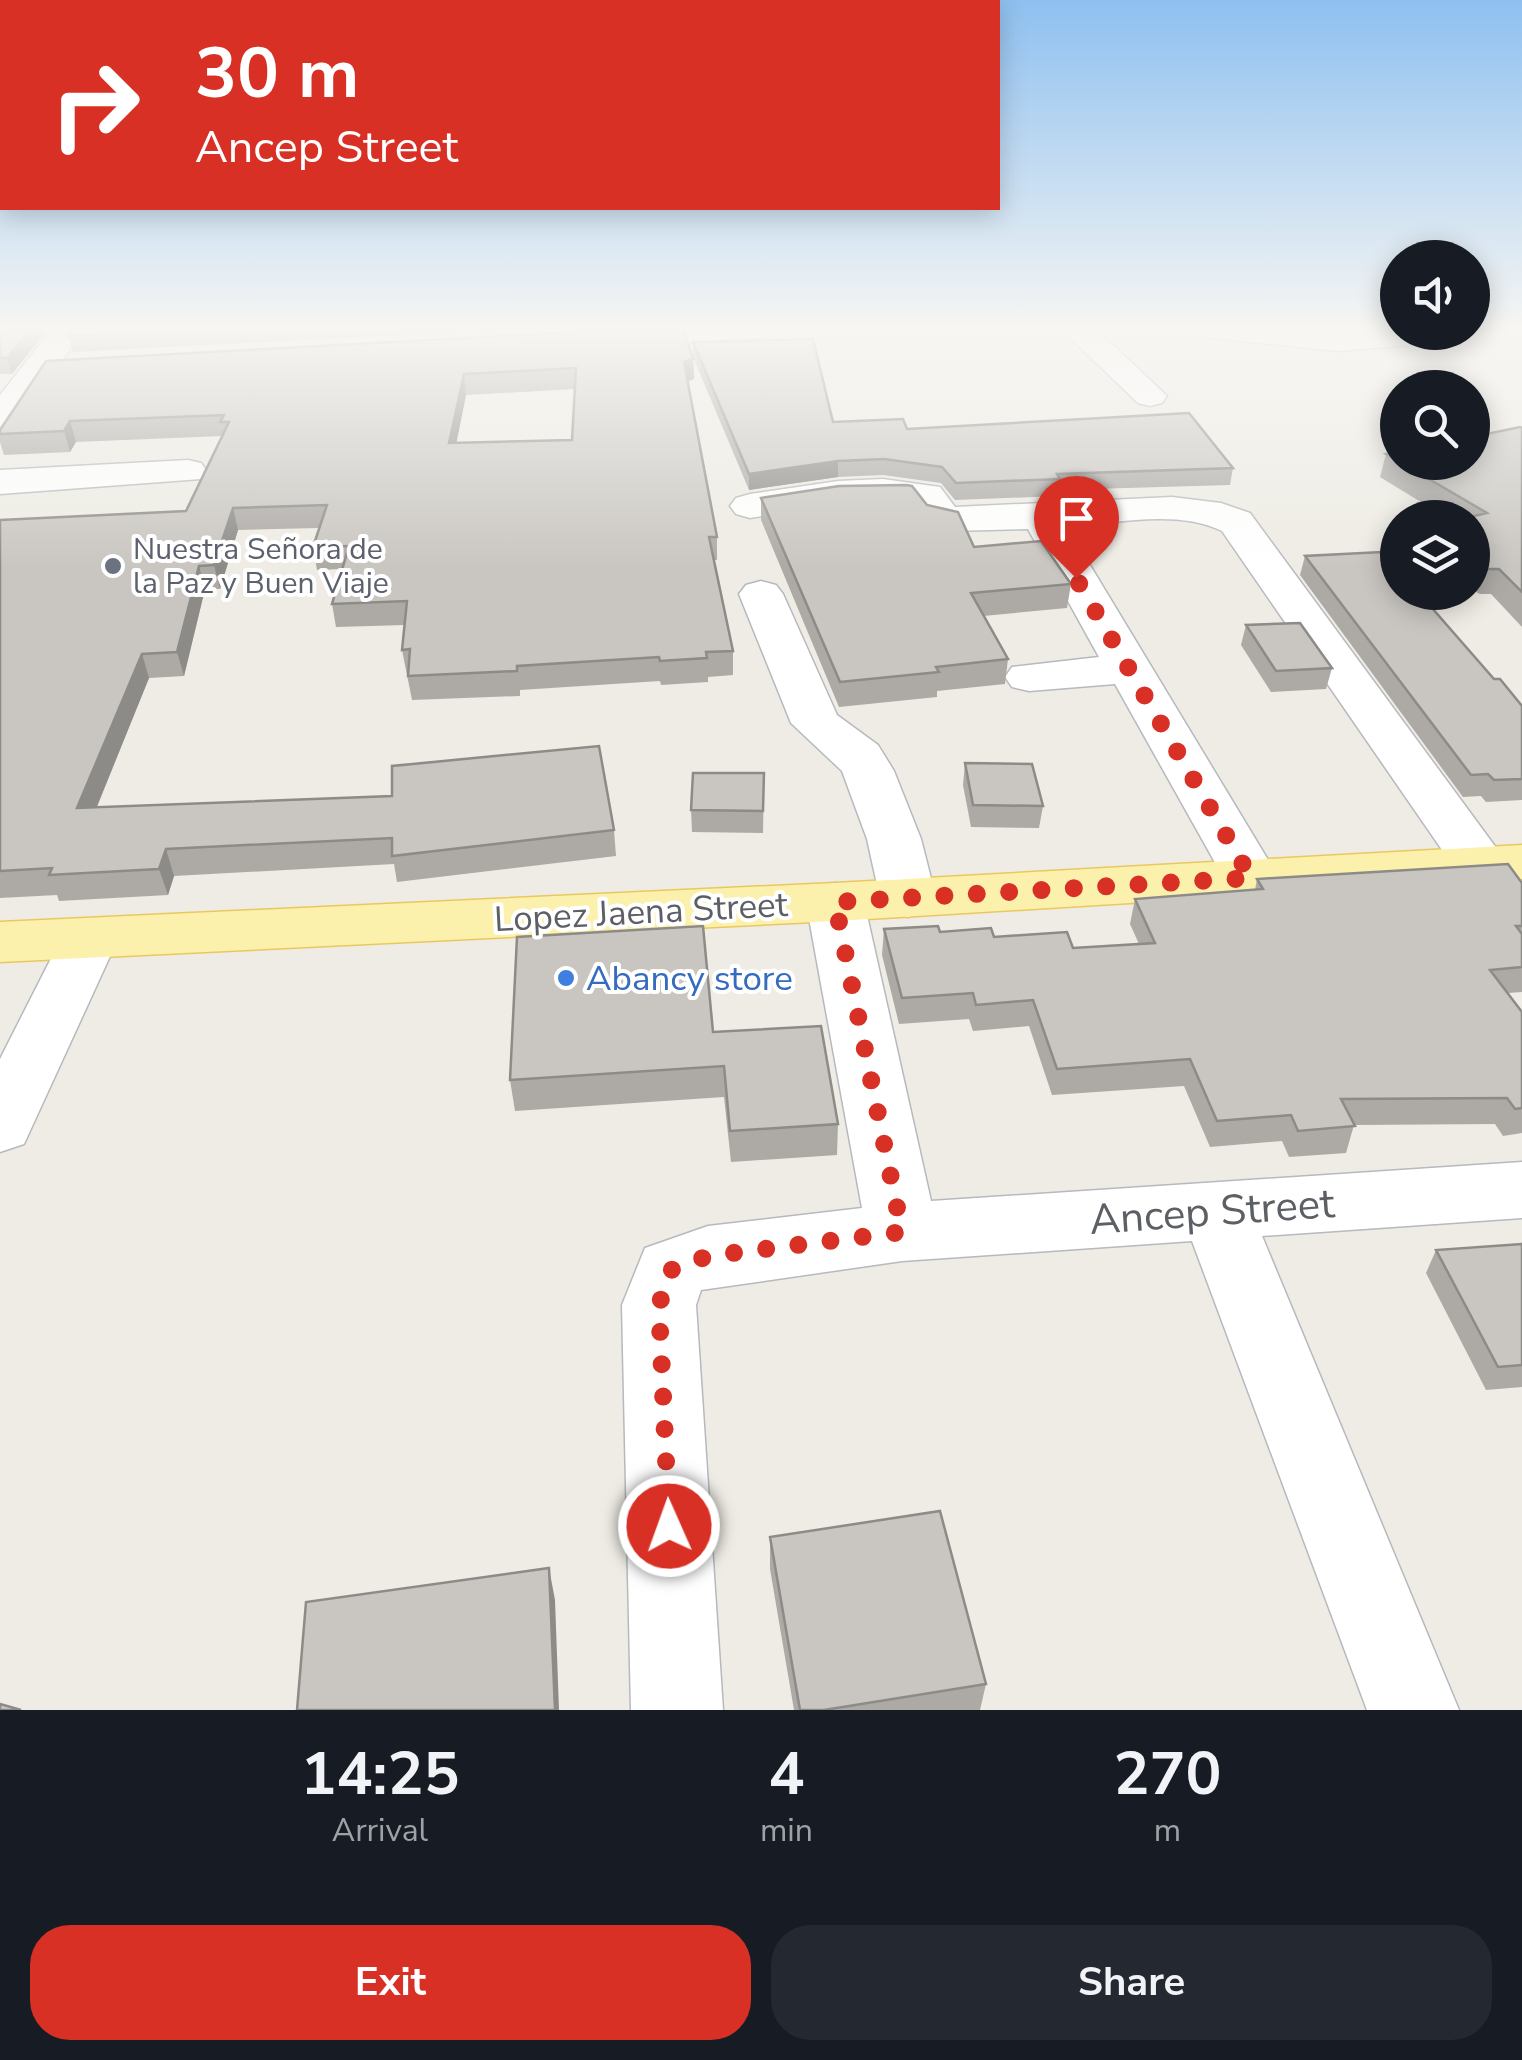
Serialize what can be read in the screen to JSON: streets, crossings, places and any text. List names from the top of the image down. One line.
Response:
{"streets":{"main road":["Lopez Jaena Street"],"street":["Ancep Street"]},"places":["Nuestra Señora de la Paz y Buen Viaje","Abancy store"],"page":{"turn":["30 m","Ancep Street"],"eta":["14:25","Arrival","4","min","270","m"],"buttons":["Exit","Share"]}}
